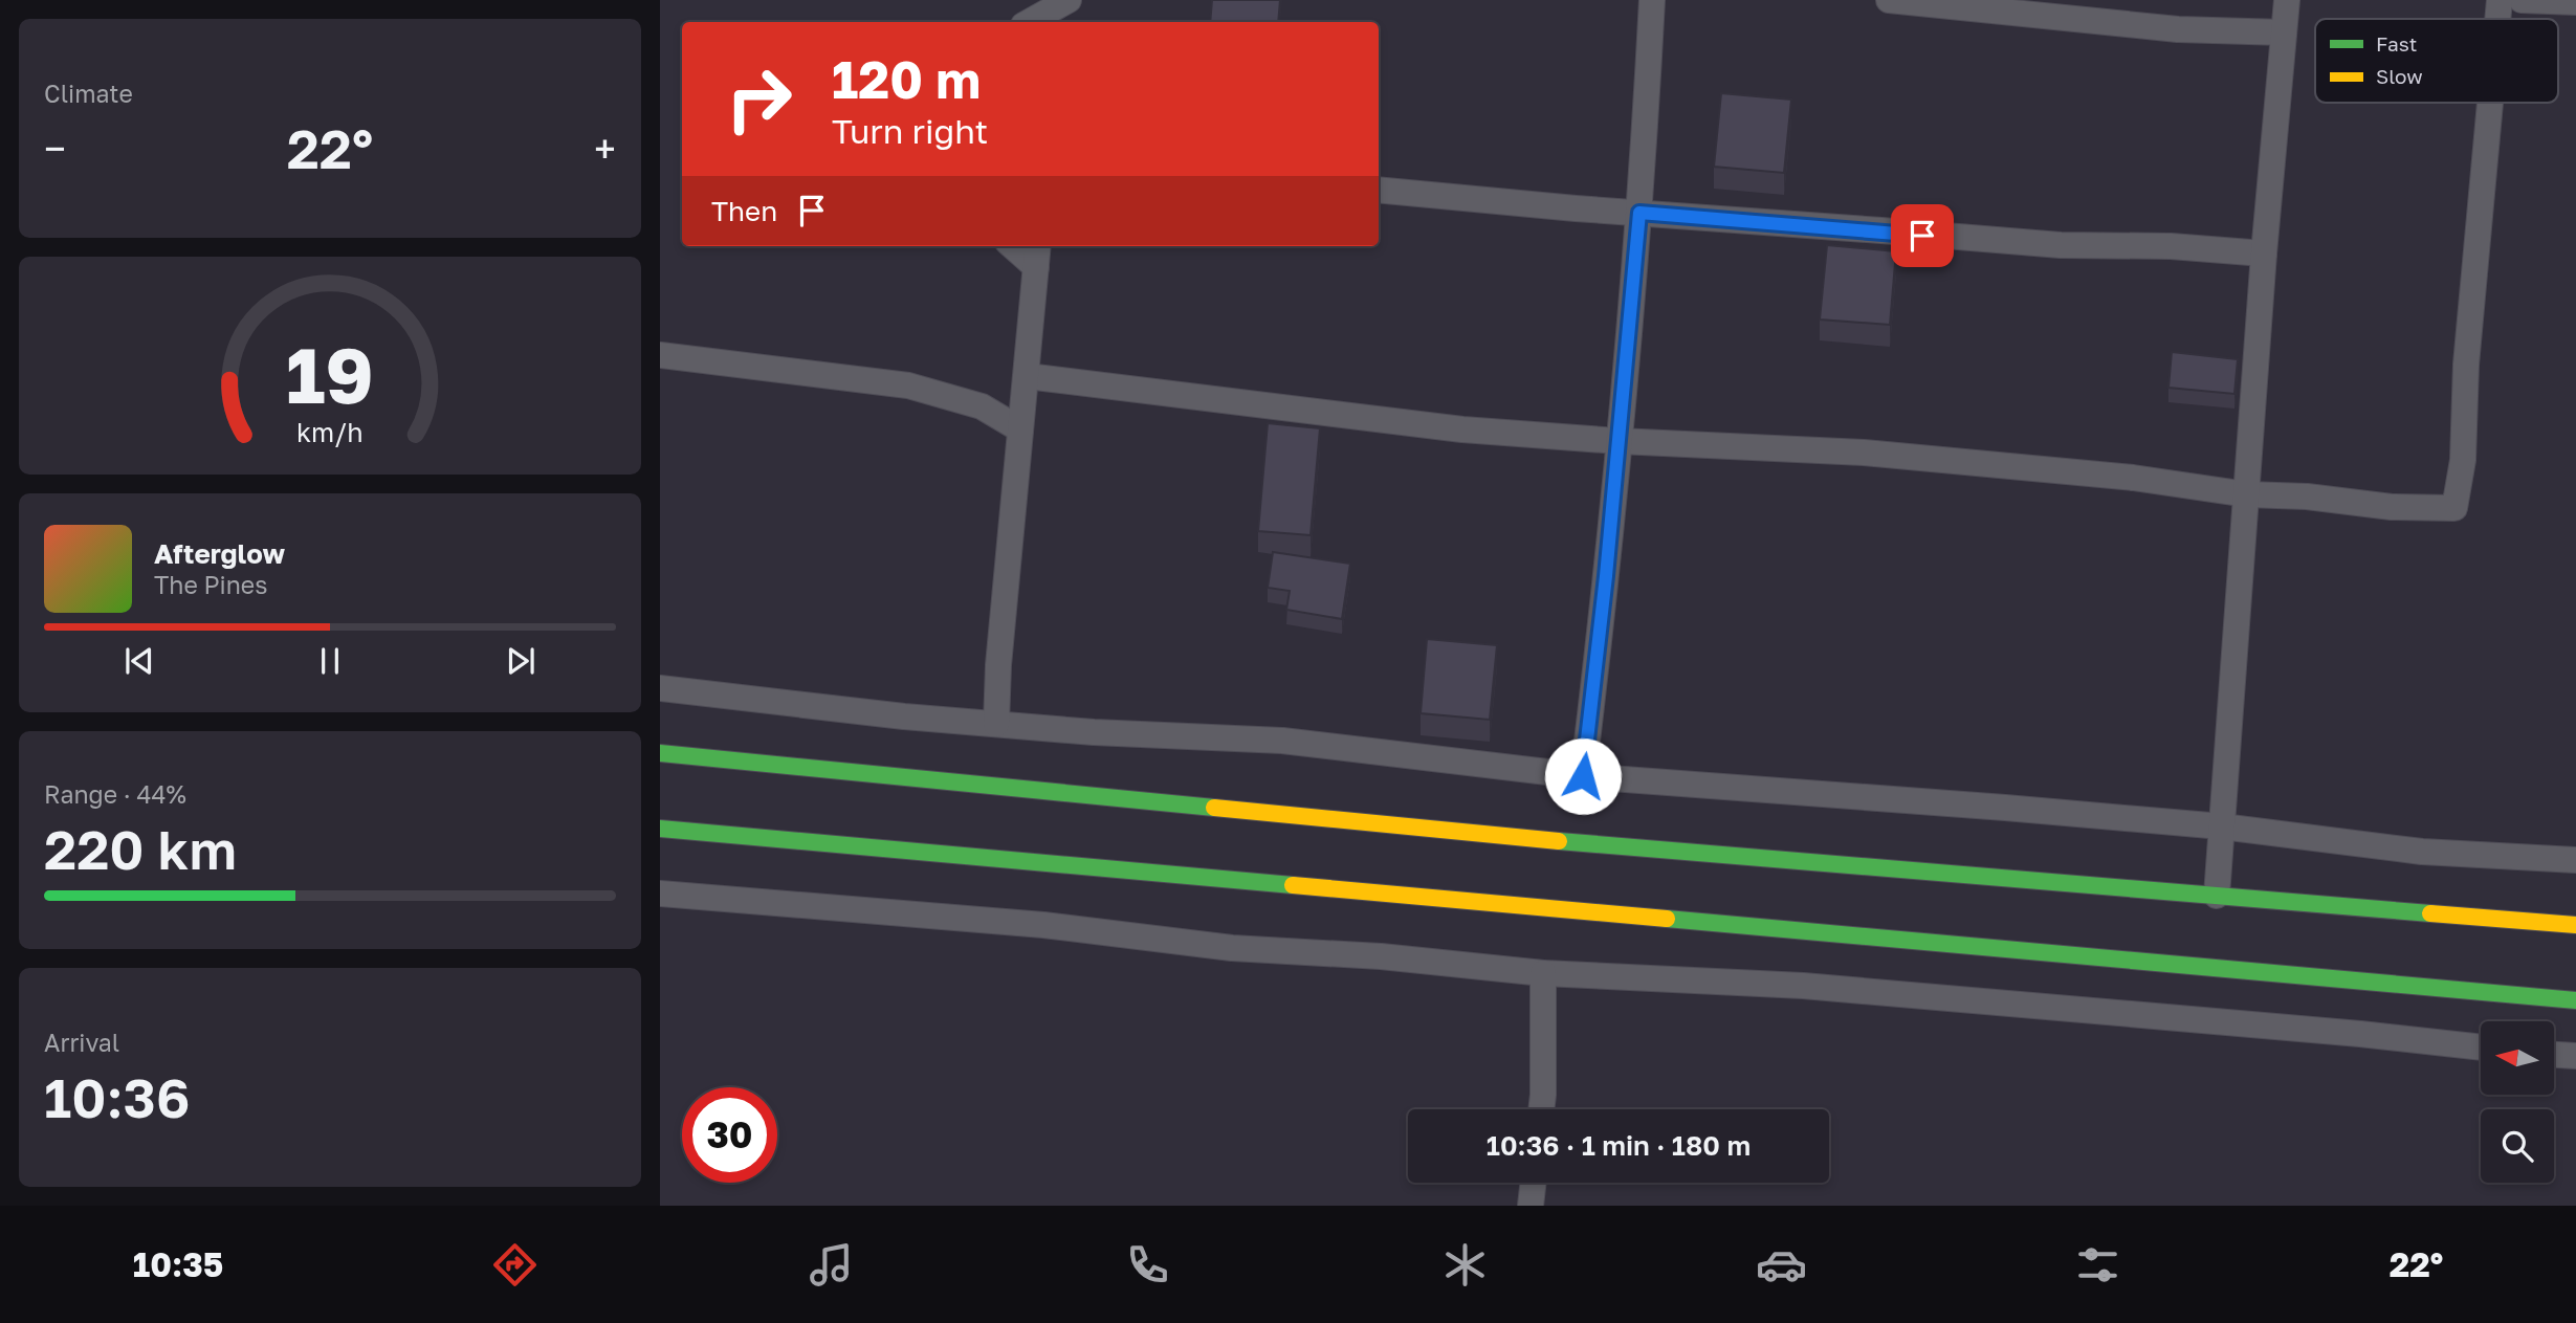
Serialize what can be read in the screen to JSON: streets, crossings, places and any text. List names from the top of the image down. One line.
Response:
{"legend":["Fast","Slow"],"north":"left","page":{"tile":["Climate",["Range · 44%","220 km"],["Arrival","10:36"]],"turn":["120 m","Turn right"],"heat":["−","22°","+"],"then":"Then","song":["Afterglow","The Pines"],"limit":"30","trip":"10:36 · 1 min · 180 m","tabs":["10:35","22°"],"gauge":["19","km/h"]}}
